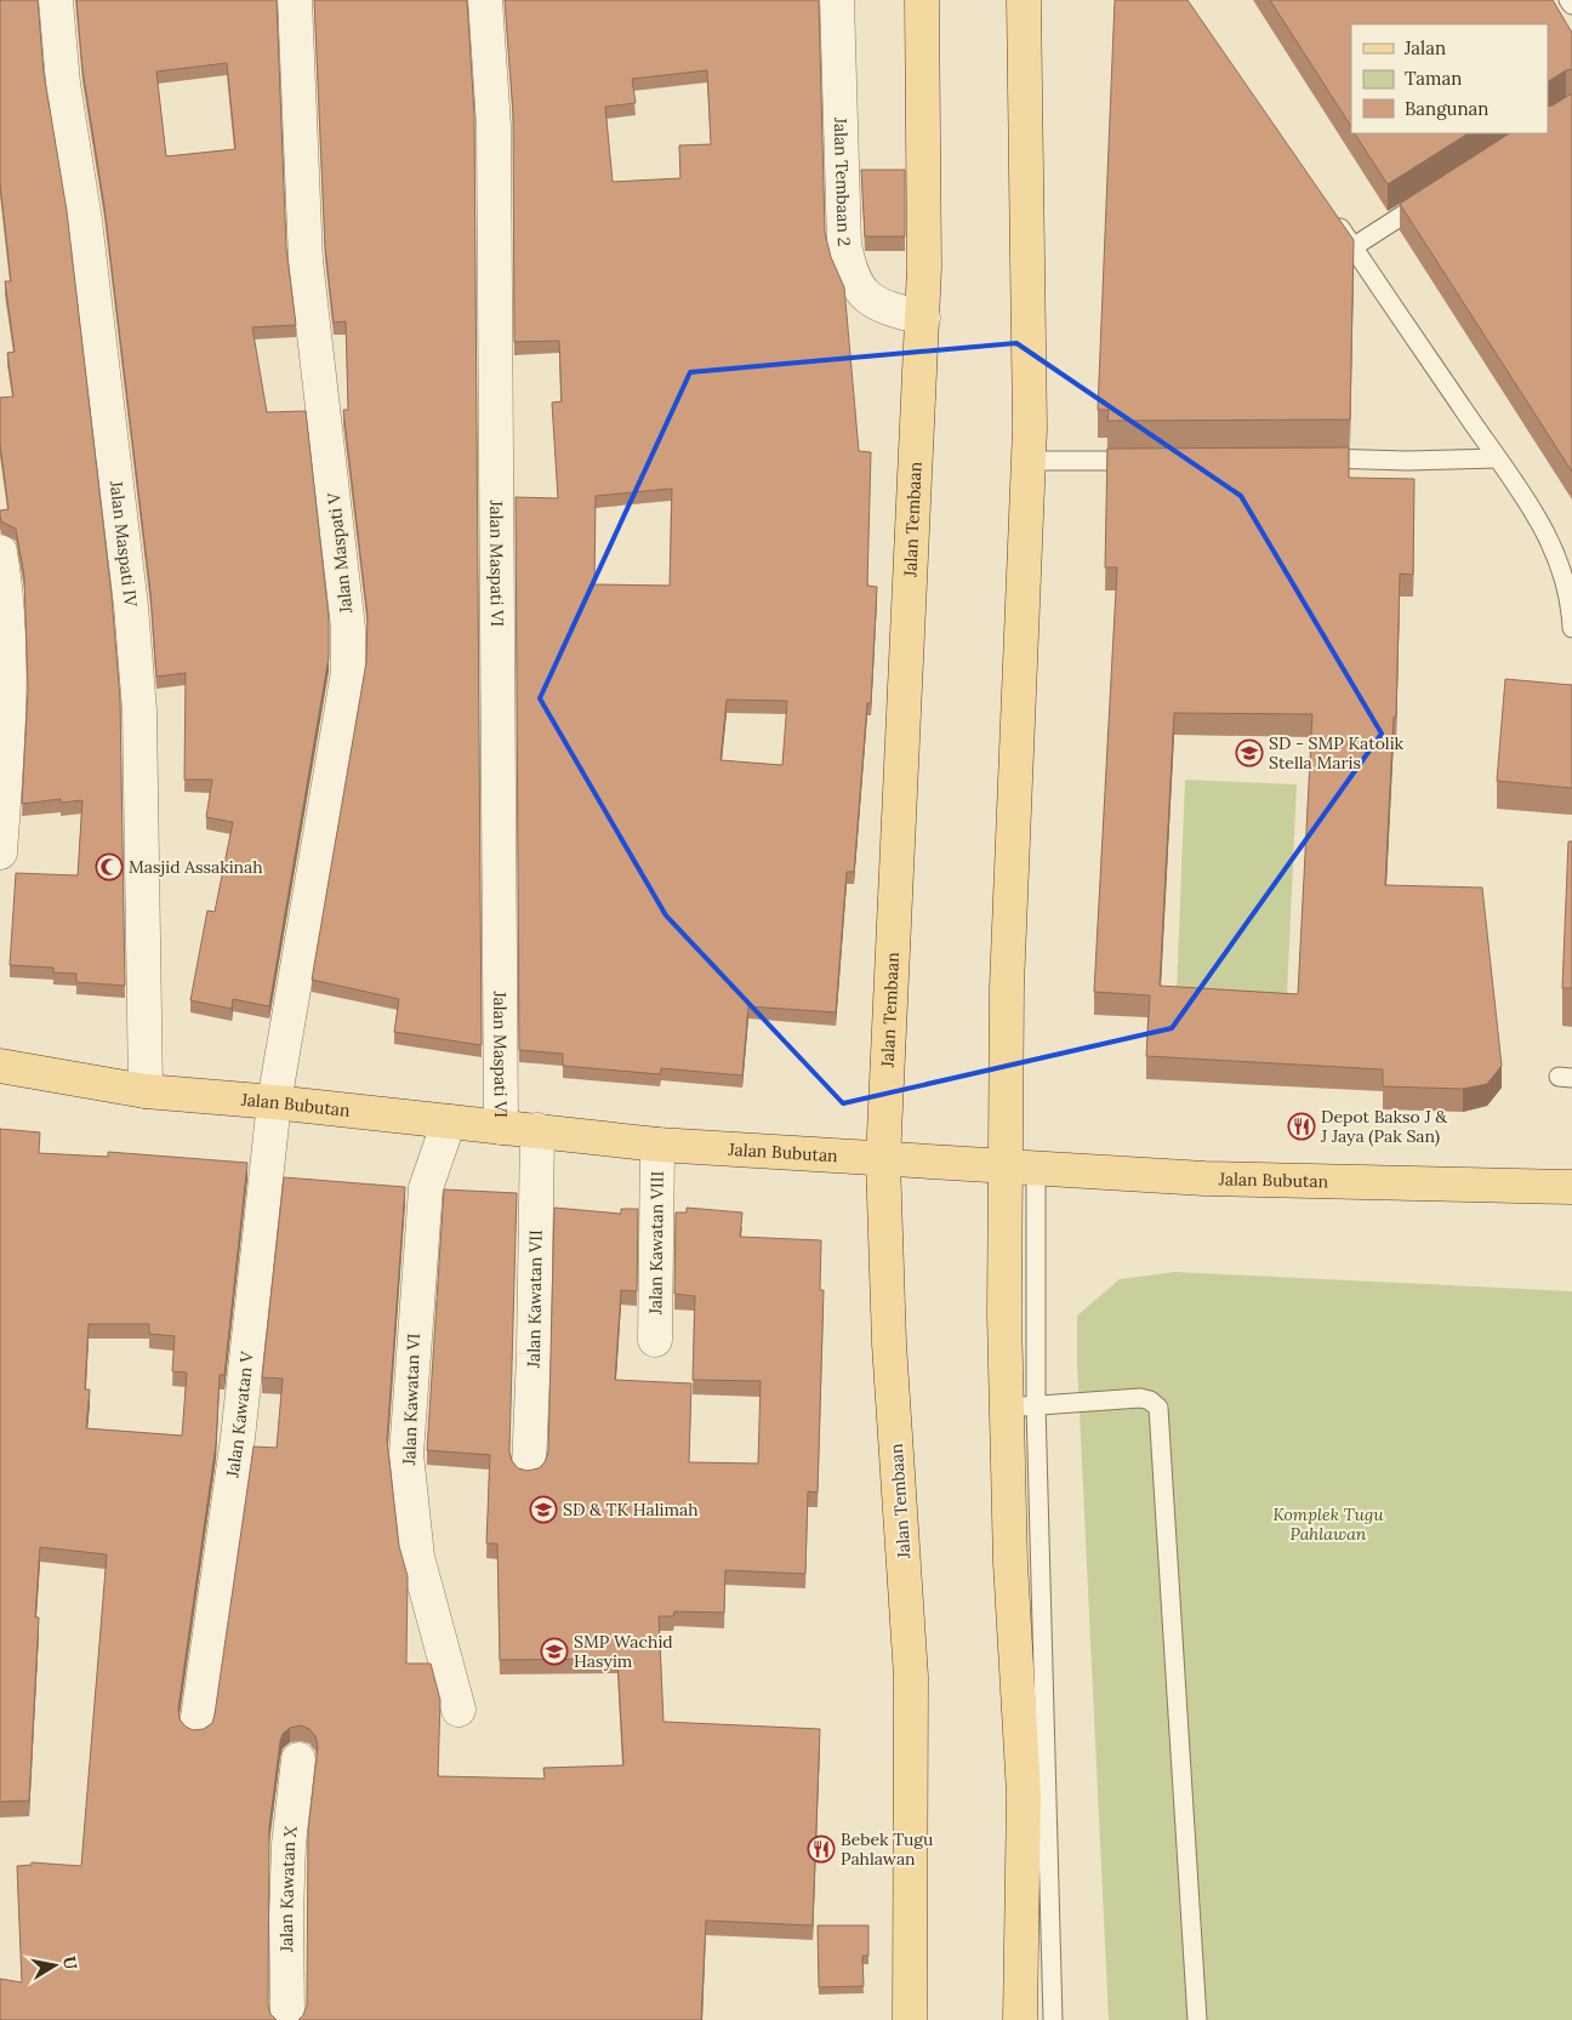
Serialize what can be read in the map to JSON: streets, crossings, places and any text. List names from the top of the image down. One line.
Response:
{"streets":{"main road":["Jalan Tembaan","Jalan Bubutan"],"street":["Jalan Tembaan 2","Jalan Maspati IV","Jalan Maspati V","Jalan Maspati VI","Jalan Kawatan VIII","Jalan Kawatan VII","Jalan Kawatan VI","Jalan Kawatan V","Jalan Kawatan X"]},"crossings":[["Jalan Tembaan 2","Jalan Tembaan"],["Jalan Tembaan","Jalan Bubutan"],["Jalan Maspati IV","Jalan Bubutan"],["Jalan Maspati V","Jalan Bubutan"],["Jalan Maspati V","Jalan Kawatan V"],["Jalan Maspati VI","Jalan Bubutan"],["Jalan Bubutan","Jalan Kawatan VIII"],["Jalan Bubutan","Jalan Kawatan VII"],["Jalan Bubutan","Jalan Kawatan VI"],["Jalan Bubutan","Jalan Kawatan V"]],"parks":["Komplek Tugu Pahlawan"],"places":{"school or university":["SD - SMP Katolik Stella Maris","SD & TK Halimah","SMP Wachid Hasyim"],"mosque":["Masjid Assakinah"],"restaurant":["Depot Bakso J & J Jaya (Pak San)","Bebek Tugu Pahlawan"]},"legend":["Jalan","Taman","Bangunan"],"north":"right"}
